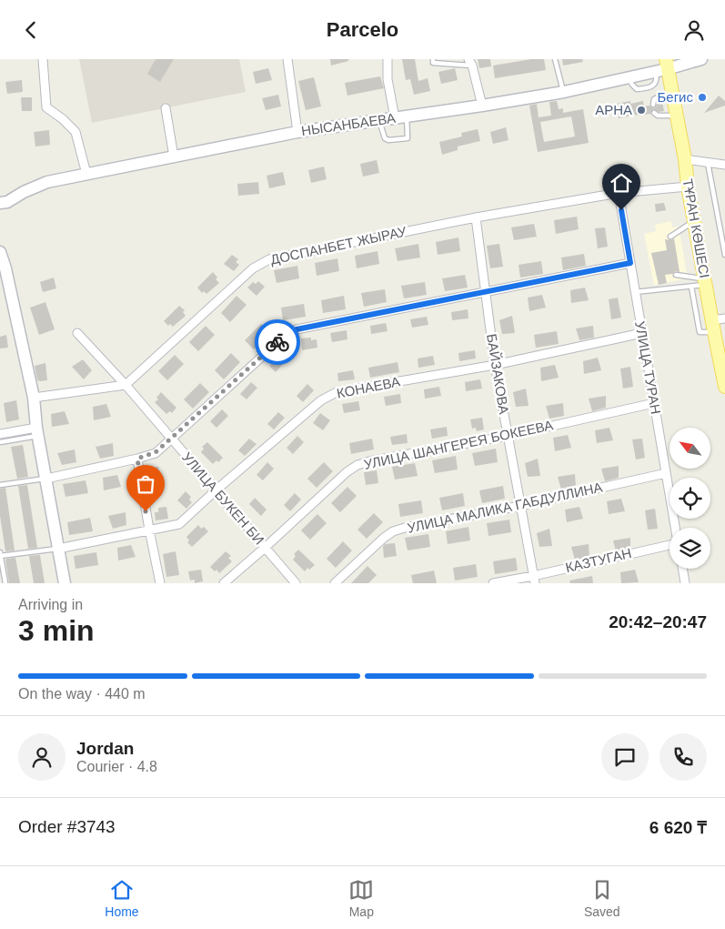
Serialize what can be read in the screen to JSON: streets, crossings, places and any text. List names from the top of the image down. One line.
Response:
{"streets":{"main road":["ТҰРАН КӨШЕСІ"],"street":["НЫСАНБАЕВА","ДОСПАНБЕТ ЖЫРАУ","УЛИЦА ТУРАН","БАЙЗАКОВА","КОНАЕВА","УЛИЦА ШАНГЕРЕЯ БОКЕЕВА","УЛИЦА БУКЕН БИ","УЛИЦА МАЛИКА ГАБДУЛЛИНА","КАЗТУГАН"]},"crossings":[["НЫСАНБАЕВА","ТҰРАН КӨШЕСІ"],["ТҰРАН КӨШЕСІ","ДОСПАНБЕТ ЖЫРАУ"],["ДОСПАНБЕТ ЖЫРАУ","УЛИЦА ТУРАН"],["ДОСПАНБЕТ ЖЫРАУ","БАЙЗАКОВА"],["ДОСПАНБЕТ ЖЫРАУ","УЛИЦА БУКЕН БИ"],["УЛИЦА ТУРАН","КОНАЕВА"],["УЛИЦА ТУРАН","УЛИЦА ШАНГЕРЕЯ БОКЕЕВА"],["УЛИЦА ТУРАН","УЛИЦА МАЛИКА ГАБДУЛЛИНА"],["БАЙЗАКОВА","КОНАЕВА"],["БАЙЗАКОВА","УЛИЦА ШАНГЕРЕЯ БОКЕЕВА"],["БАЙЗАКОВА","УЛИЦА МАЛИКА ГАБДУЛЛИНА"],["БАЙЗАКОВА","КАЗТУГАН"],["КОНАЕВА","УЛИЦА БУКЕН БИ"],["УЛИЦА ШАНГЕРЕЯ БОКЕЕВА","УЛИЦА БУКЕН БИ"]],"places":["Бегис","АРНА"],"north":"top left","page":{"header":"Parcelo","heading":["3 min","Arriving in","20:42–20:47"],"panel":["Jordan","Courier · 4.8","Order #3743","6 620 ₸"],"bar":"On the way · 440 m","tabs":["Home","Map","Saved"]}}
